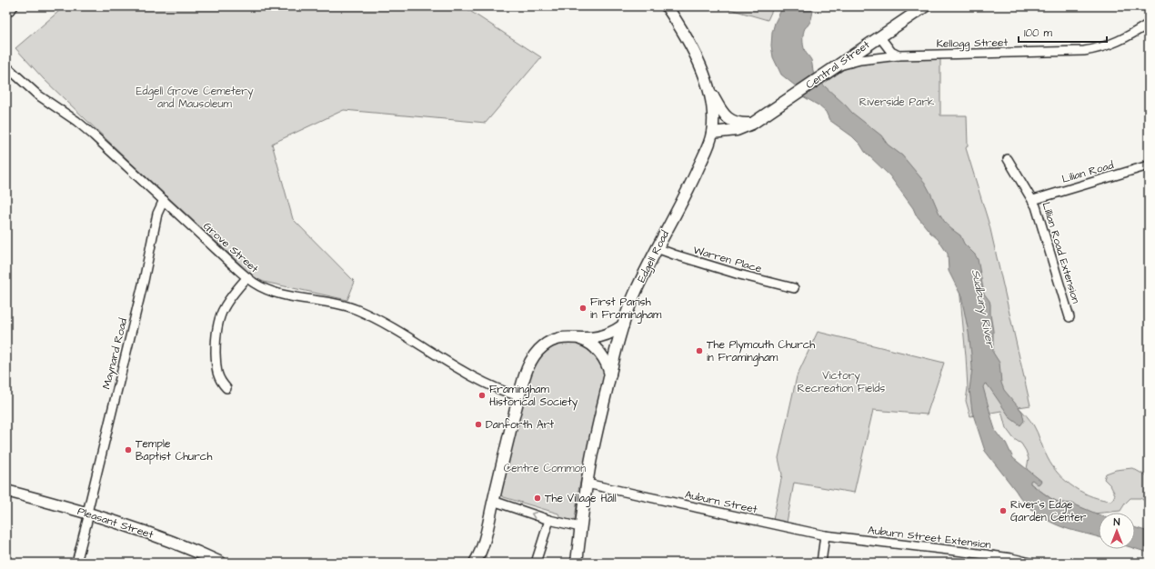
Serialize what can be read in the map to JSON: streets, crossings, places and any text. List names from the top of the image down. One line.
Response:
{"streets":{"main road":["Central Street","Edgell Road","Pleasant Street"],"street":["Kellogg Street","Lilian Road","Grove Street","Lillian Road Extension","Warren Place","Maynard Road","Auburn Street","Auburn Street Extension"]},"crossings":[["Kellogg Street","Central Street"],["Central Street","Edgell Road"],["Lilian Road","Lillian Road Extension"],["Grove Street","Maynard Road"],["Edgell Road","Warren Place"],["Edgell Road","Auburn Street"],["Maynard Road","Pleasant Street"],["Auburn Street","Auburn Street Extension"]],"water":["Sudbury River"],"parks":["Edgell Grove Cemetery and Mausoleum","Riverside Park","Victory Recreation Fields","Centre Common"],"places":["First Parish in Framingham","The Plymouth Church in Framingham","Framingham Historical Society","Danforth Art","Temple Baptist Church","The Village Hall","River's Edge Garden Center"],"scale_bar":"100 m","north":"top"}
